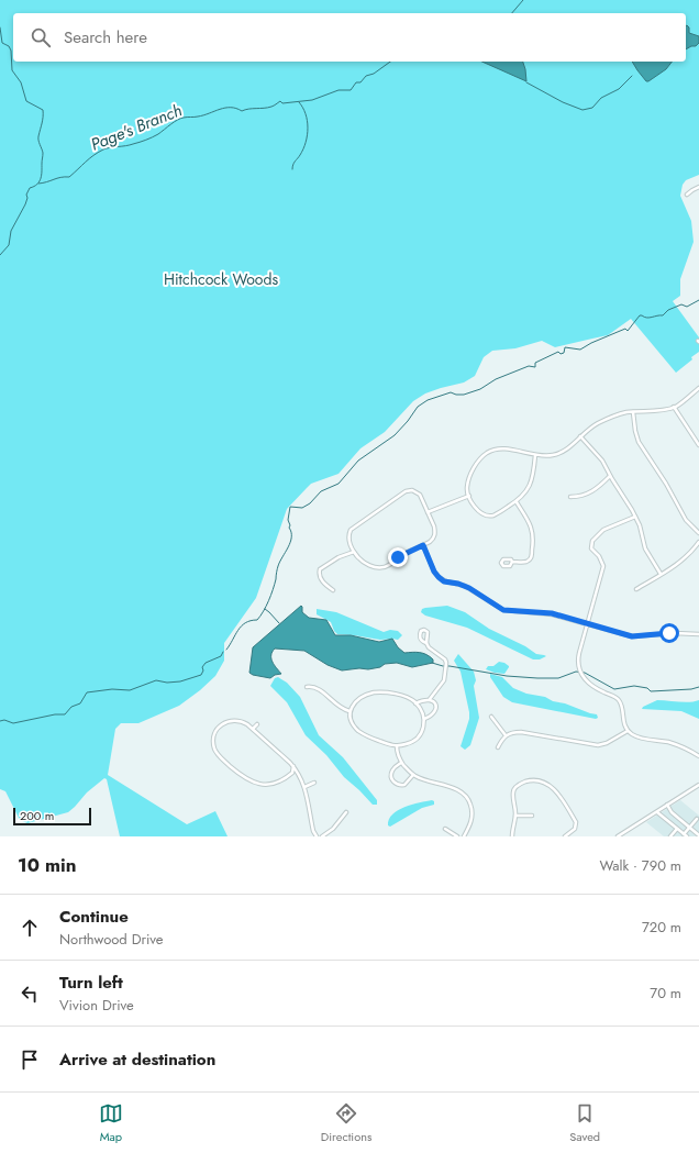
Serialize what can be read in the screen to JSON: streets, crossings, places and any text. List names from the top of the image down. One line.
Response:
{"water":["Page's Branch"],"parks":["Hitchcock Woods"],"scale_bar":"200 m","page":{"search":"Search here","scale":"200 m","heading":["10 min","Walk · 790 m"],"list":[["Continue","Northwood Drive","720 m"],["Turn left","Vivion Drive","70 m"],"Arrive at destination"],"nav":["Map","Directions","Saved"]}}
